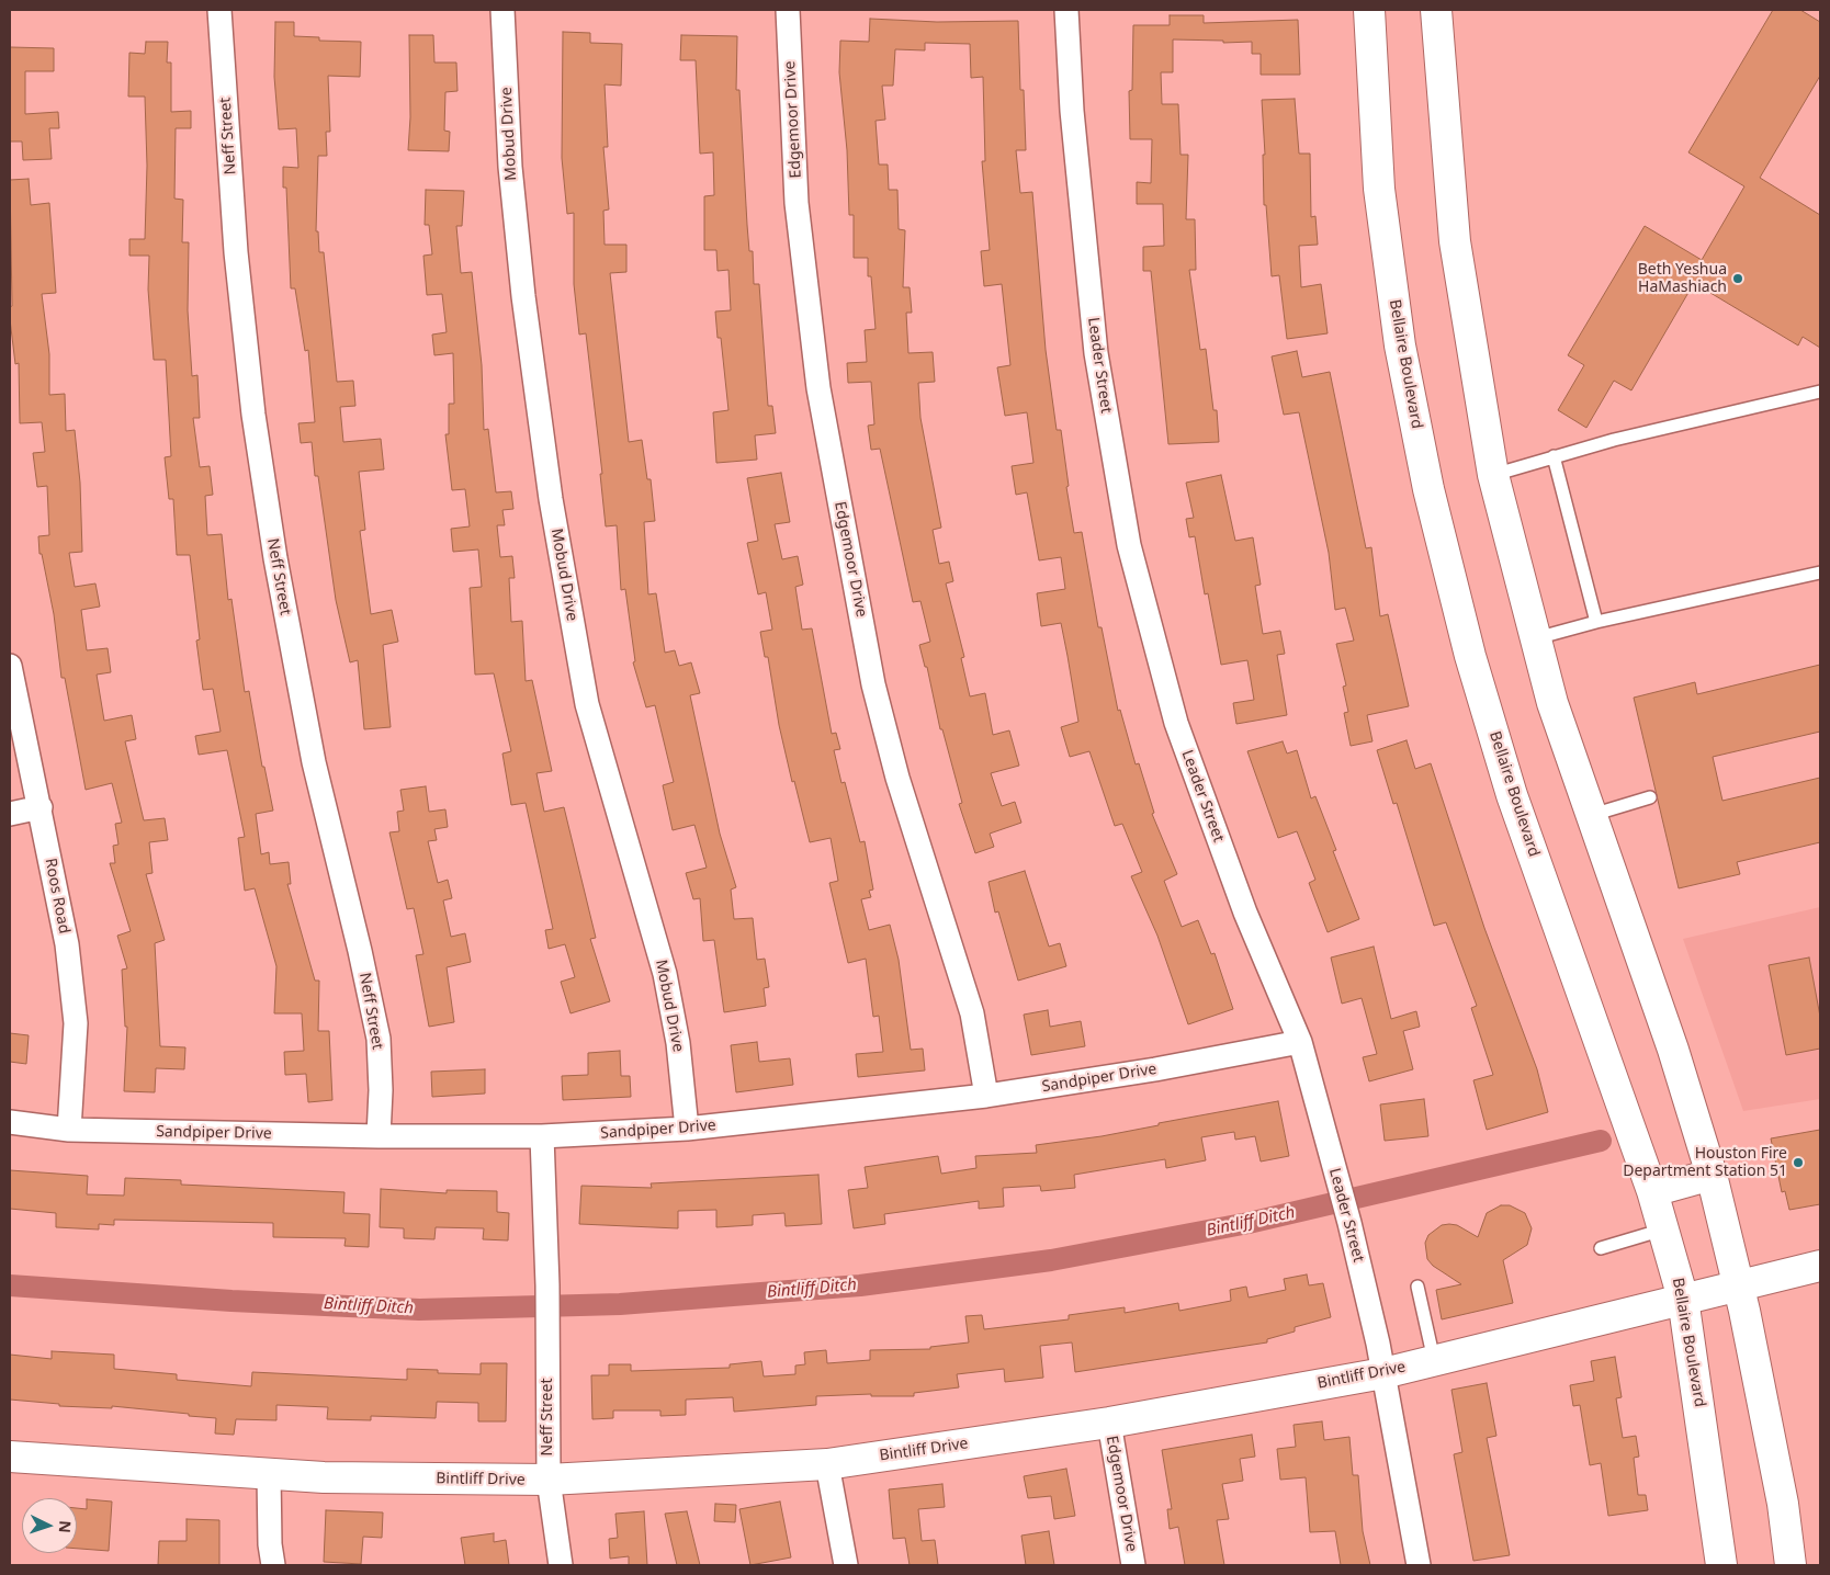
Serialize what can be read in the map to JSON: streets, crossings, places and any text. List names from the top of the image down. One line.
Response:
{"streets":{"main road":["Bellaire Boulevard","Bintliff Drive"],"street":["Edgemoor Drive","Mobud Drive","Neff Street","Leader Street","Roos Road","Sandpiper Drive"]},"crossings":[["Edgemoor Drive","Sandpiper Drive"],["Edgemoor Drive","Bintliff Drive"],["Mobud Drive","Sandpiper Drive"],["Neff Street","Sandpiper Drive"],["Neff Street","Bintliff Drive"],["Bellaire Boulevard","Bintliff Drive"],["Leader Street","Sandpiper Drive"],["Leader Street","Bintliff Drive"],["Roos Road","Sandpiper Drive"]],"water":["Bintliff Ditch"],"places":["Beth Yeshua HaMashiach","Houston Fire Department Station 51"],"north":"right"}
